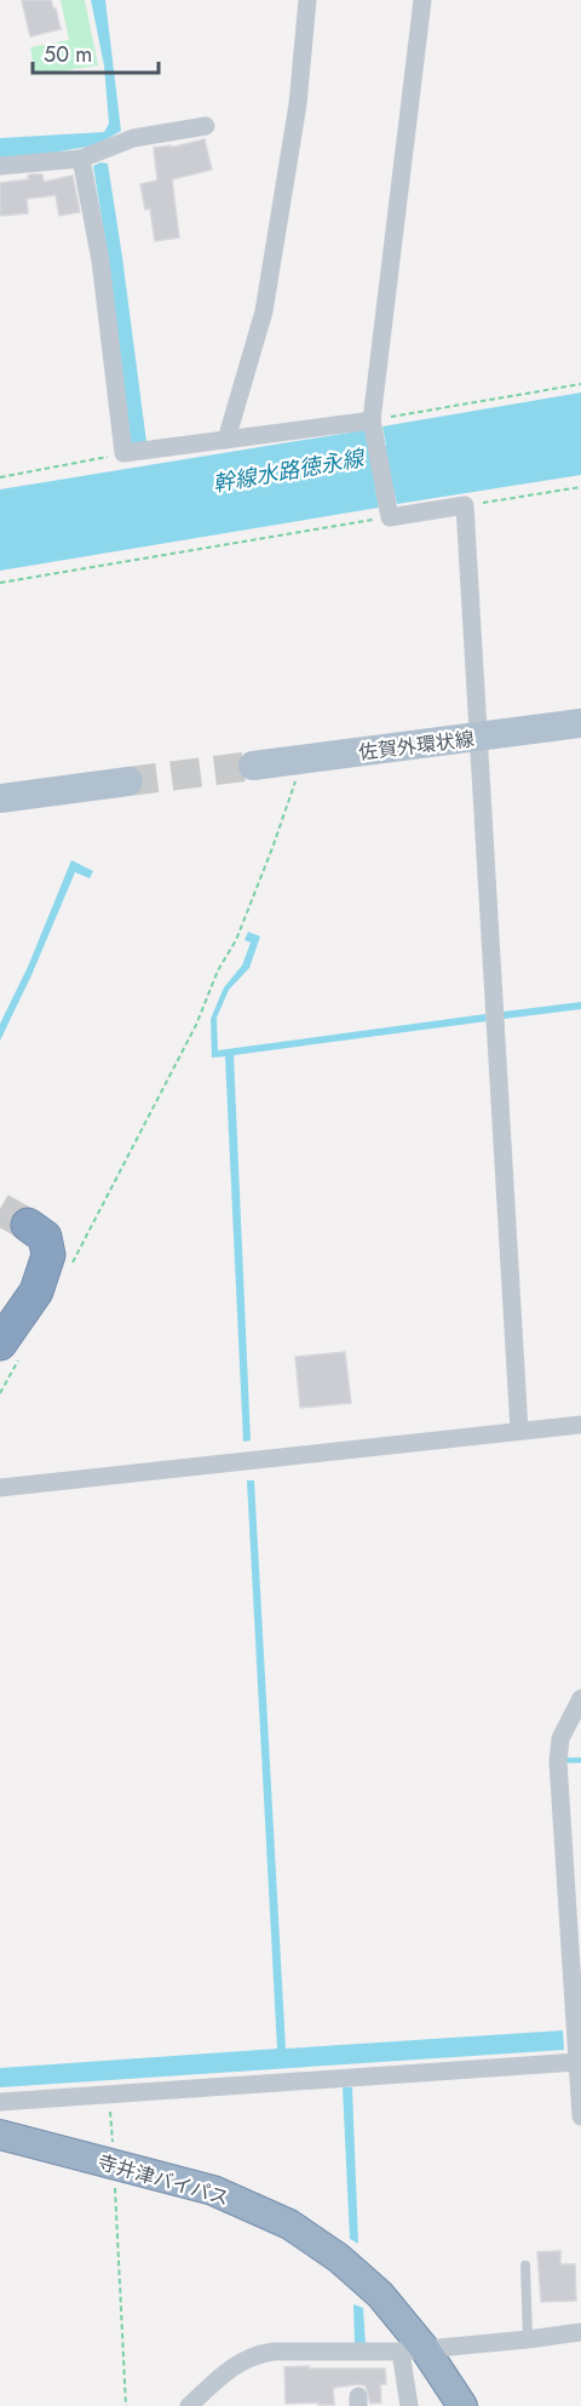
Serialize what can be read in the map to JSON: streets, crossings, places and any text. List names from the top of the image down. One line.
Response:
{"streets":{"highway":["寺井津バイパス"],"main road":["佐賀外環状線"]},"water":["幹線水路徳永線"],"scale_bar":"50 m"}
